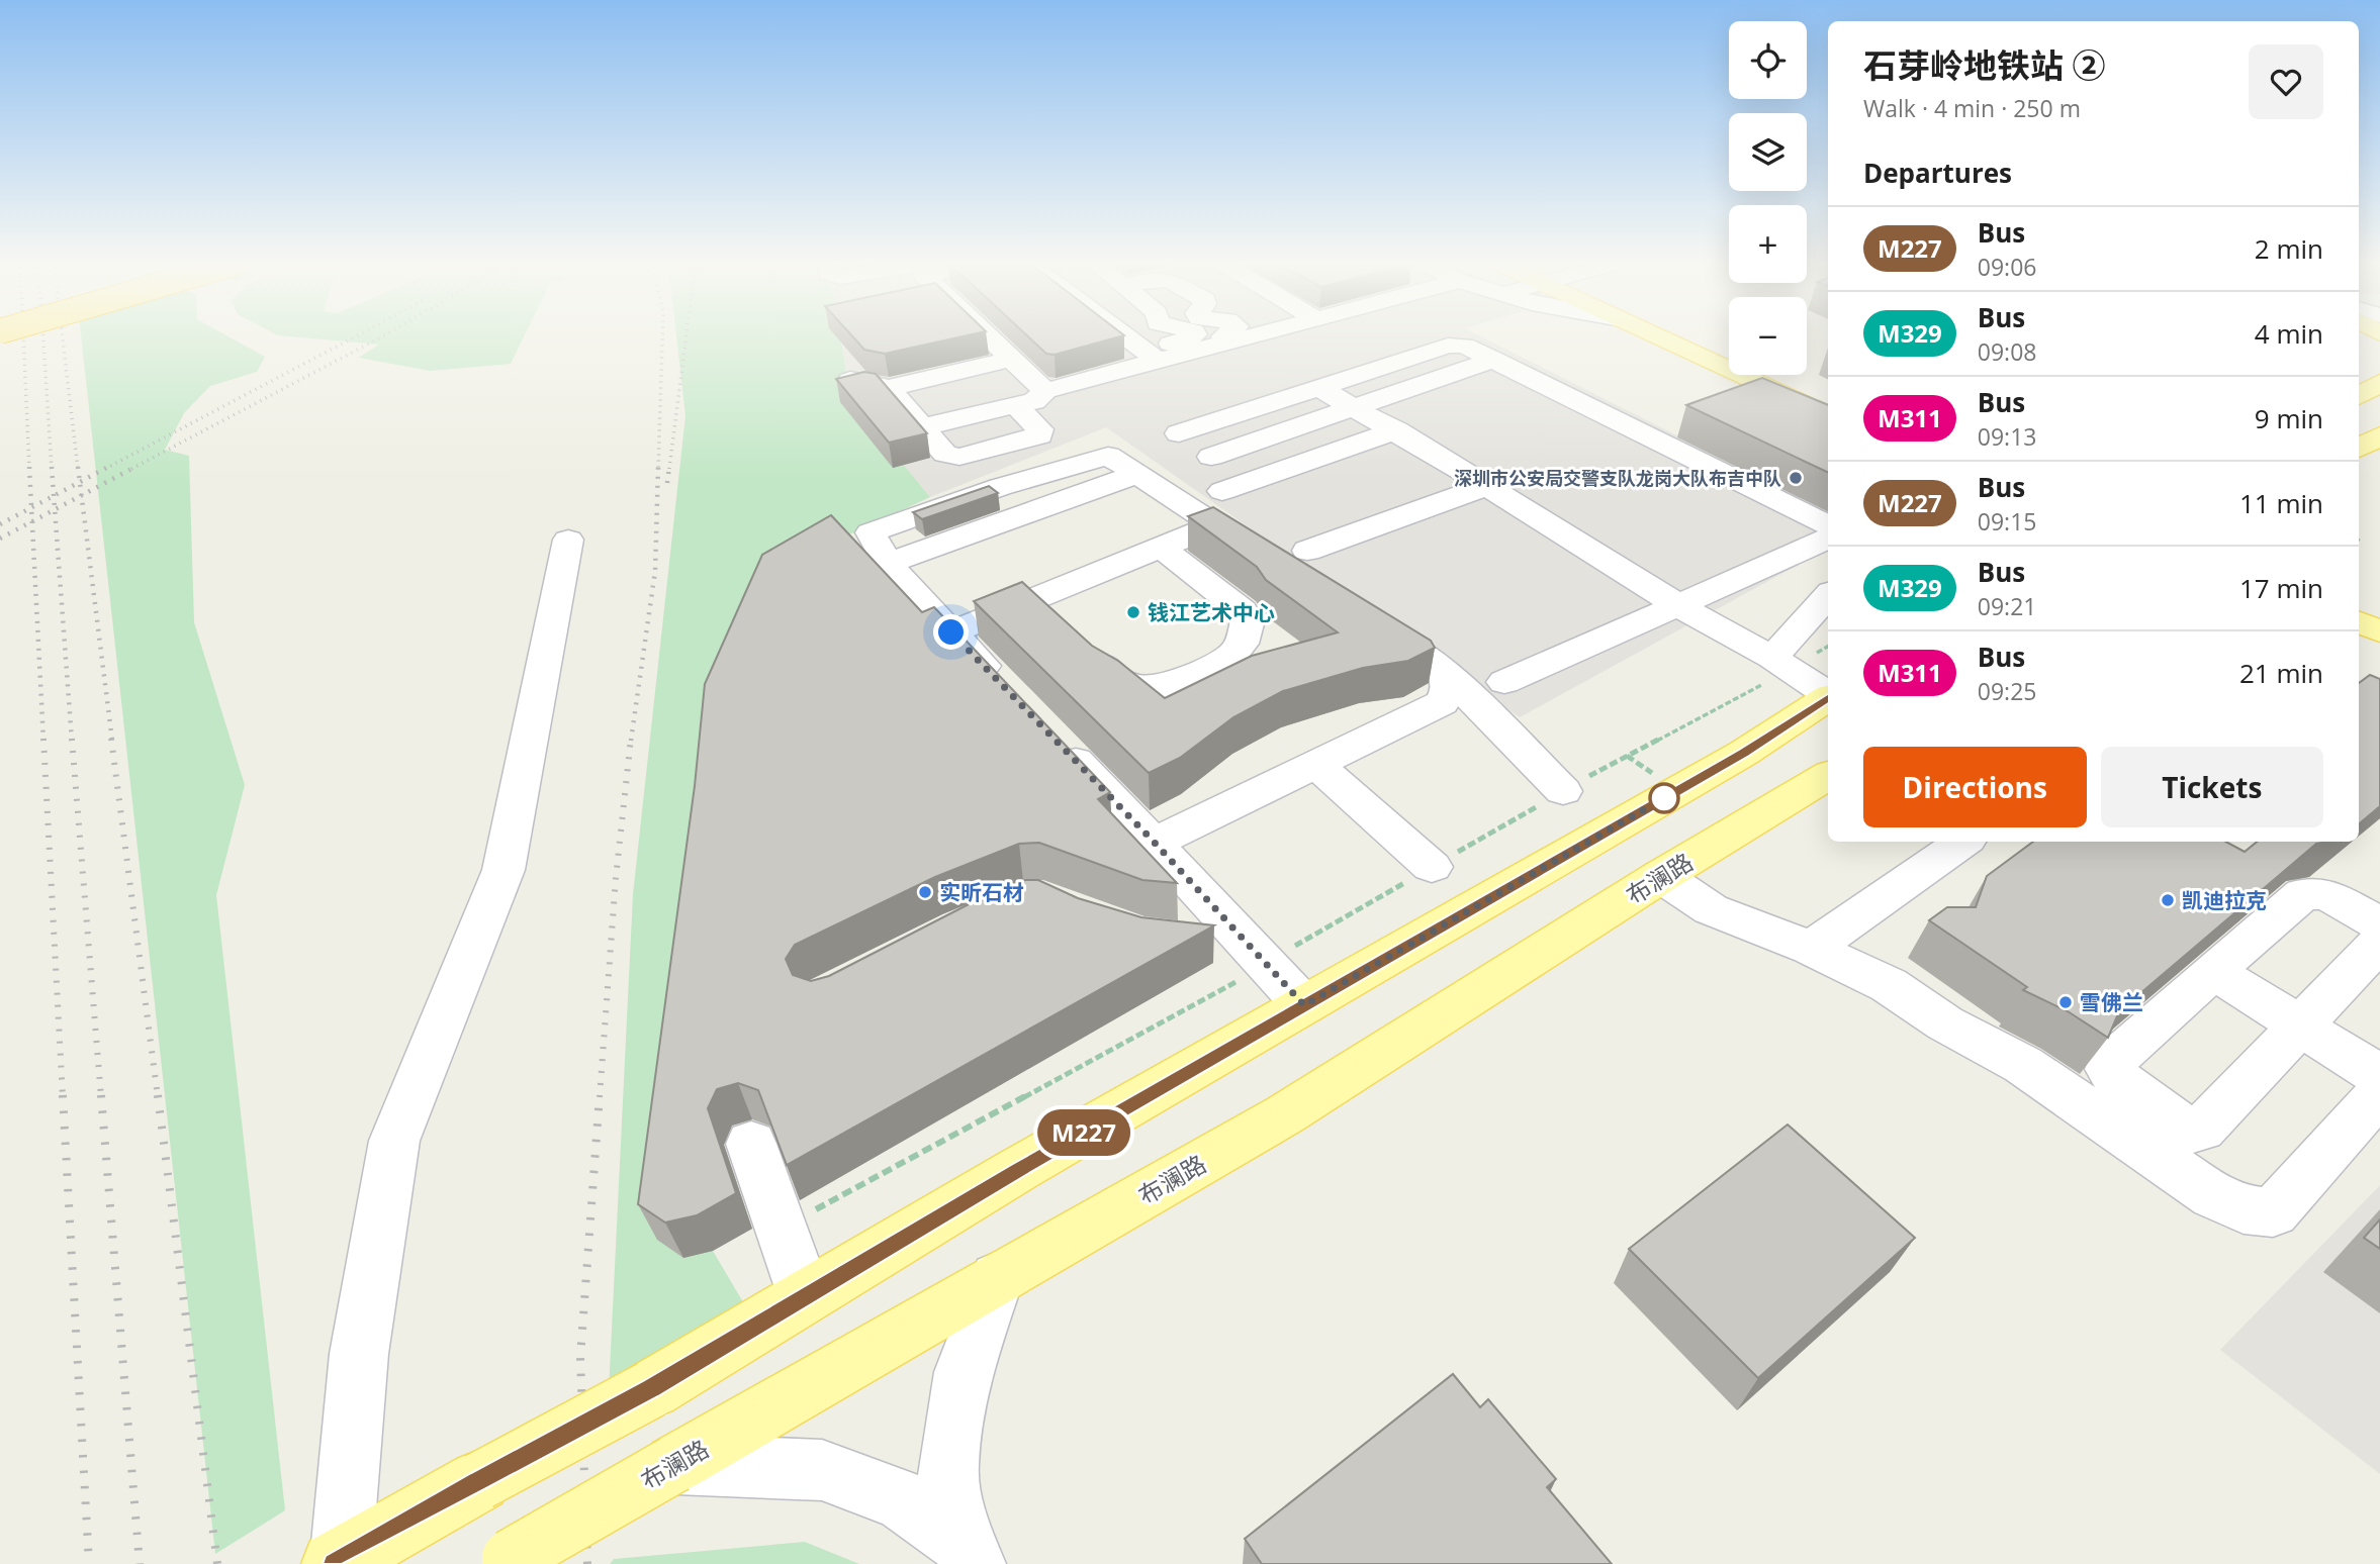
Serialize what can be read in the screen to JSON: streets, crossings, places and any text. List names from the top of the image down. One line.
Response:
{"streets":{"main road":["布澜路"]},"places":["深圳市公安局交警支队龙岗大队布吉中队","钱江艺术中心","实昕石材","凯迪拉克","雪佛兰"],"lines":["bus line M227"],"page":{"on_map":"M227","map_buttons":["+","−"],"heading":[["石芽岭地铁站 ②","Walk · 4 min · 250 m"],"Departures"],"list":[{"mark":"M227","name":"Bus","note":"09:06","value":"2 min"},{"mark":"M329","name":"Bus","note":"09:08","value":"4 min"},{"mark":"M311","name":"Bus","note":"09:13","value":"9 min"},{"mark":"M227","name":"Bus","note":"09:15","value":"11 min"},{"mark":"M329","name":"Bus","note":"09:21","value":"17 min"},{"mark":"M311","name":"Bus","note":"09:25","value":"21 min"}],"buttons":["Directions","Tickets"]}}
